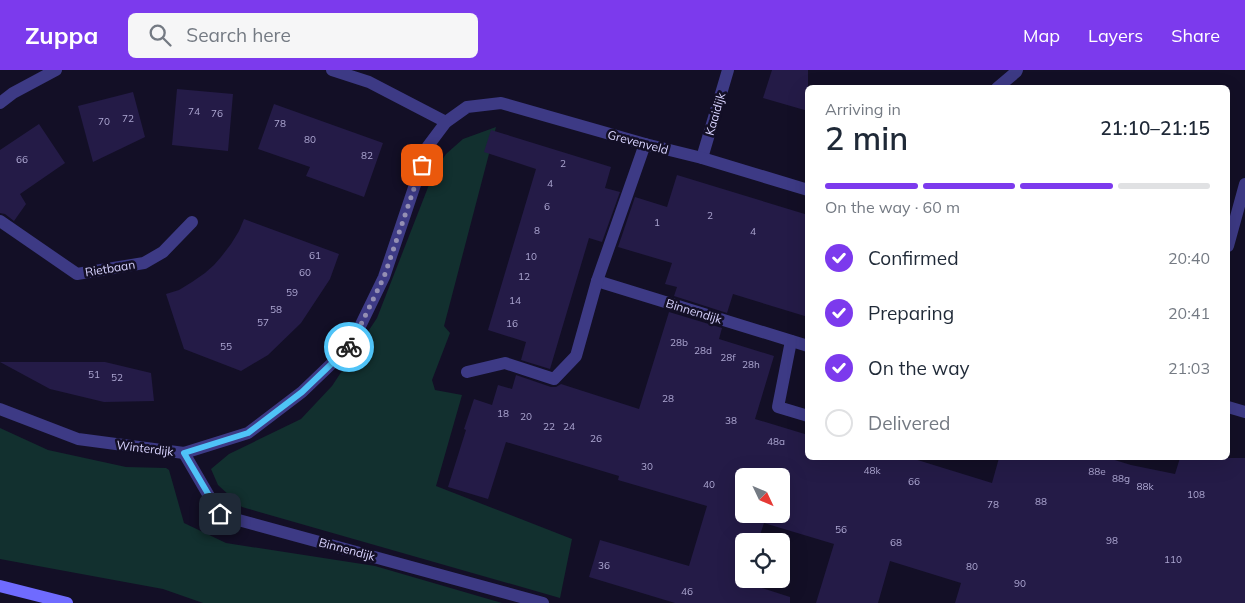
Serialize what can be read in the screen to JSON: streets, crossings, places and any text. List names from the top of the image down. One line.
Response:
{"streets":{"street":["Kaaidijk","Grevenveld","Rietbaan","Binnendijk","Winterdijk"]},"crossings":[["Kaaidijk","Grevenveld"],["Grevenveld","Winterdijk"],["Binnendijk","Winterdijk"]],"house_numbers":["74","76","72","70","78","80","82","66","2","4","6","2","1","8","4","61","10","60","12","59","14","58","57","16","28b","55","28d","28f","28h","51","52","28","18","20","38","22","24","26","48a","30","48k","88e","88g","66","40","88k","108","88","78","56","98","68","110","36","80","90","46"],"north":"bottom right","page":{"header":"Zuppa","search":"Search here","nav":["Map","Layers","Share"],"heading":["2 min","Arriving in","21:10–21:15"],"bar":"On the way · 60 m","list":[["Confirmed","20:40"],["Preparing","20:41"],["On the way","21:03"],"Delivered"]}}
